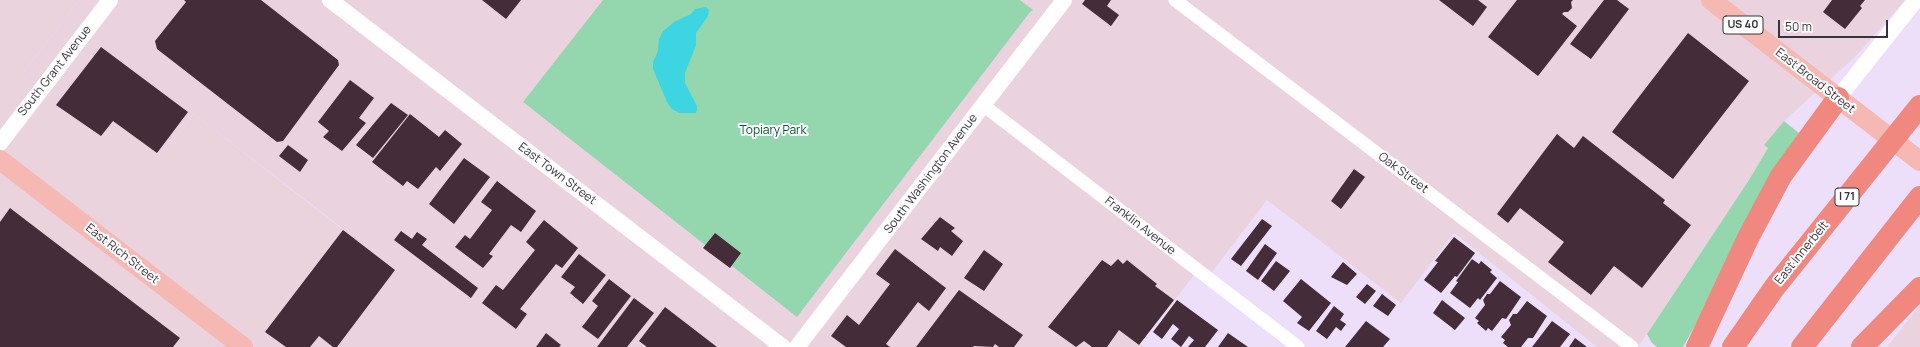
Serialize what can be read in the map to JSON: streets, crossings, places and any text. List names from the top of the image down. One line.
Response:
{"streets":{"highway":["I 71","East Innerbelt"],"main road":["US 40","East Broad Street","East Rich Street"],"street":["South Grant Avenue","Oak Street","East Town Street","South Washington Avenue","Franklin Avenue"]},"crossings":[["South Washington Avenue","Franklin Avenue"]],"parks":["Topiary Park"],"scale_bar":"50 m"}
